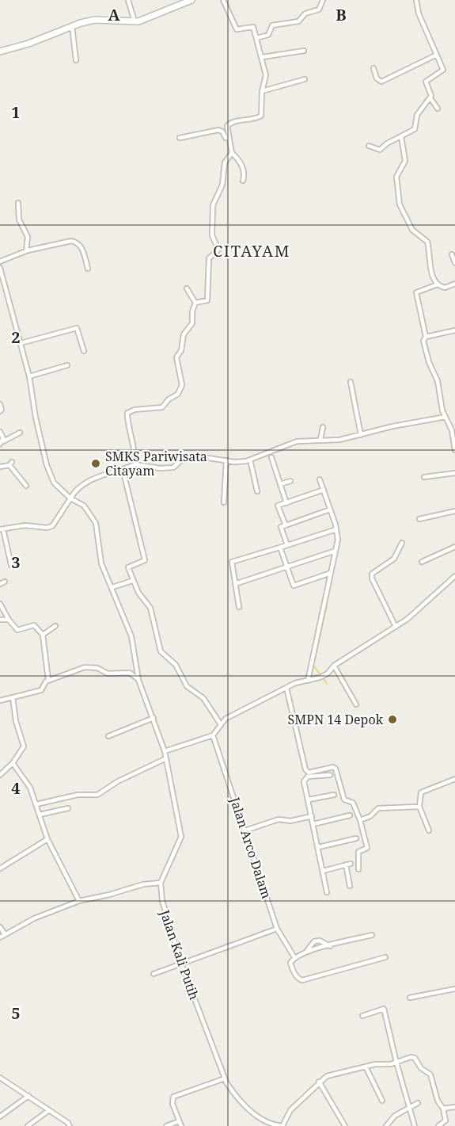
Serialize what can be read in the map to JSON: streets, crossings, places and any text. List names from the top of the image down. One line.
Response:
{"streets":{"street":["Jalan Arco Dalam","Jalan Kali Putih"]},"districts":["CITAYAM"],"places":["SMKS Pariwisata Citayam","SMPN 14 Depok"],"grid":{"columns":["A","B"],"rows":["1","2","3","4","5"]}}
